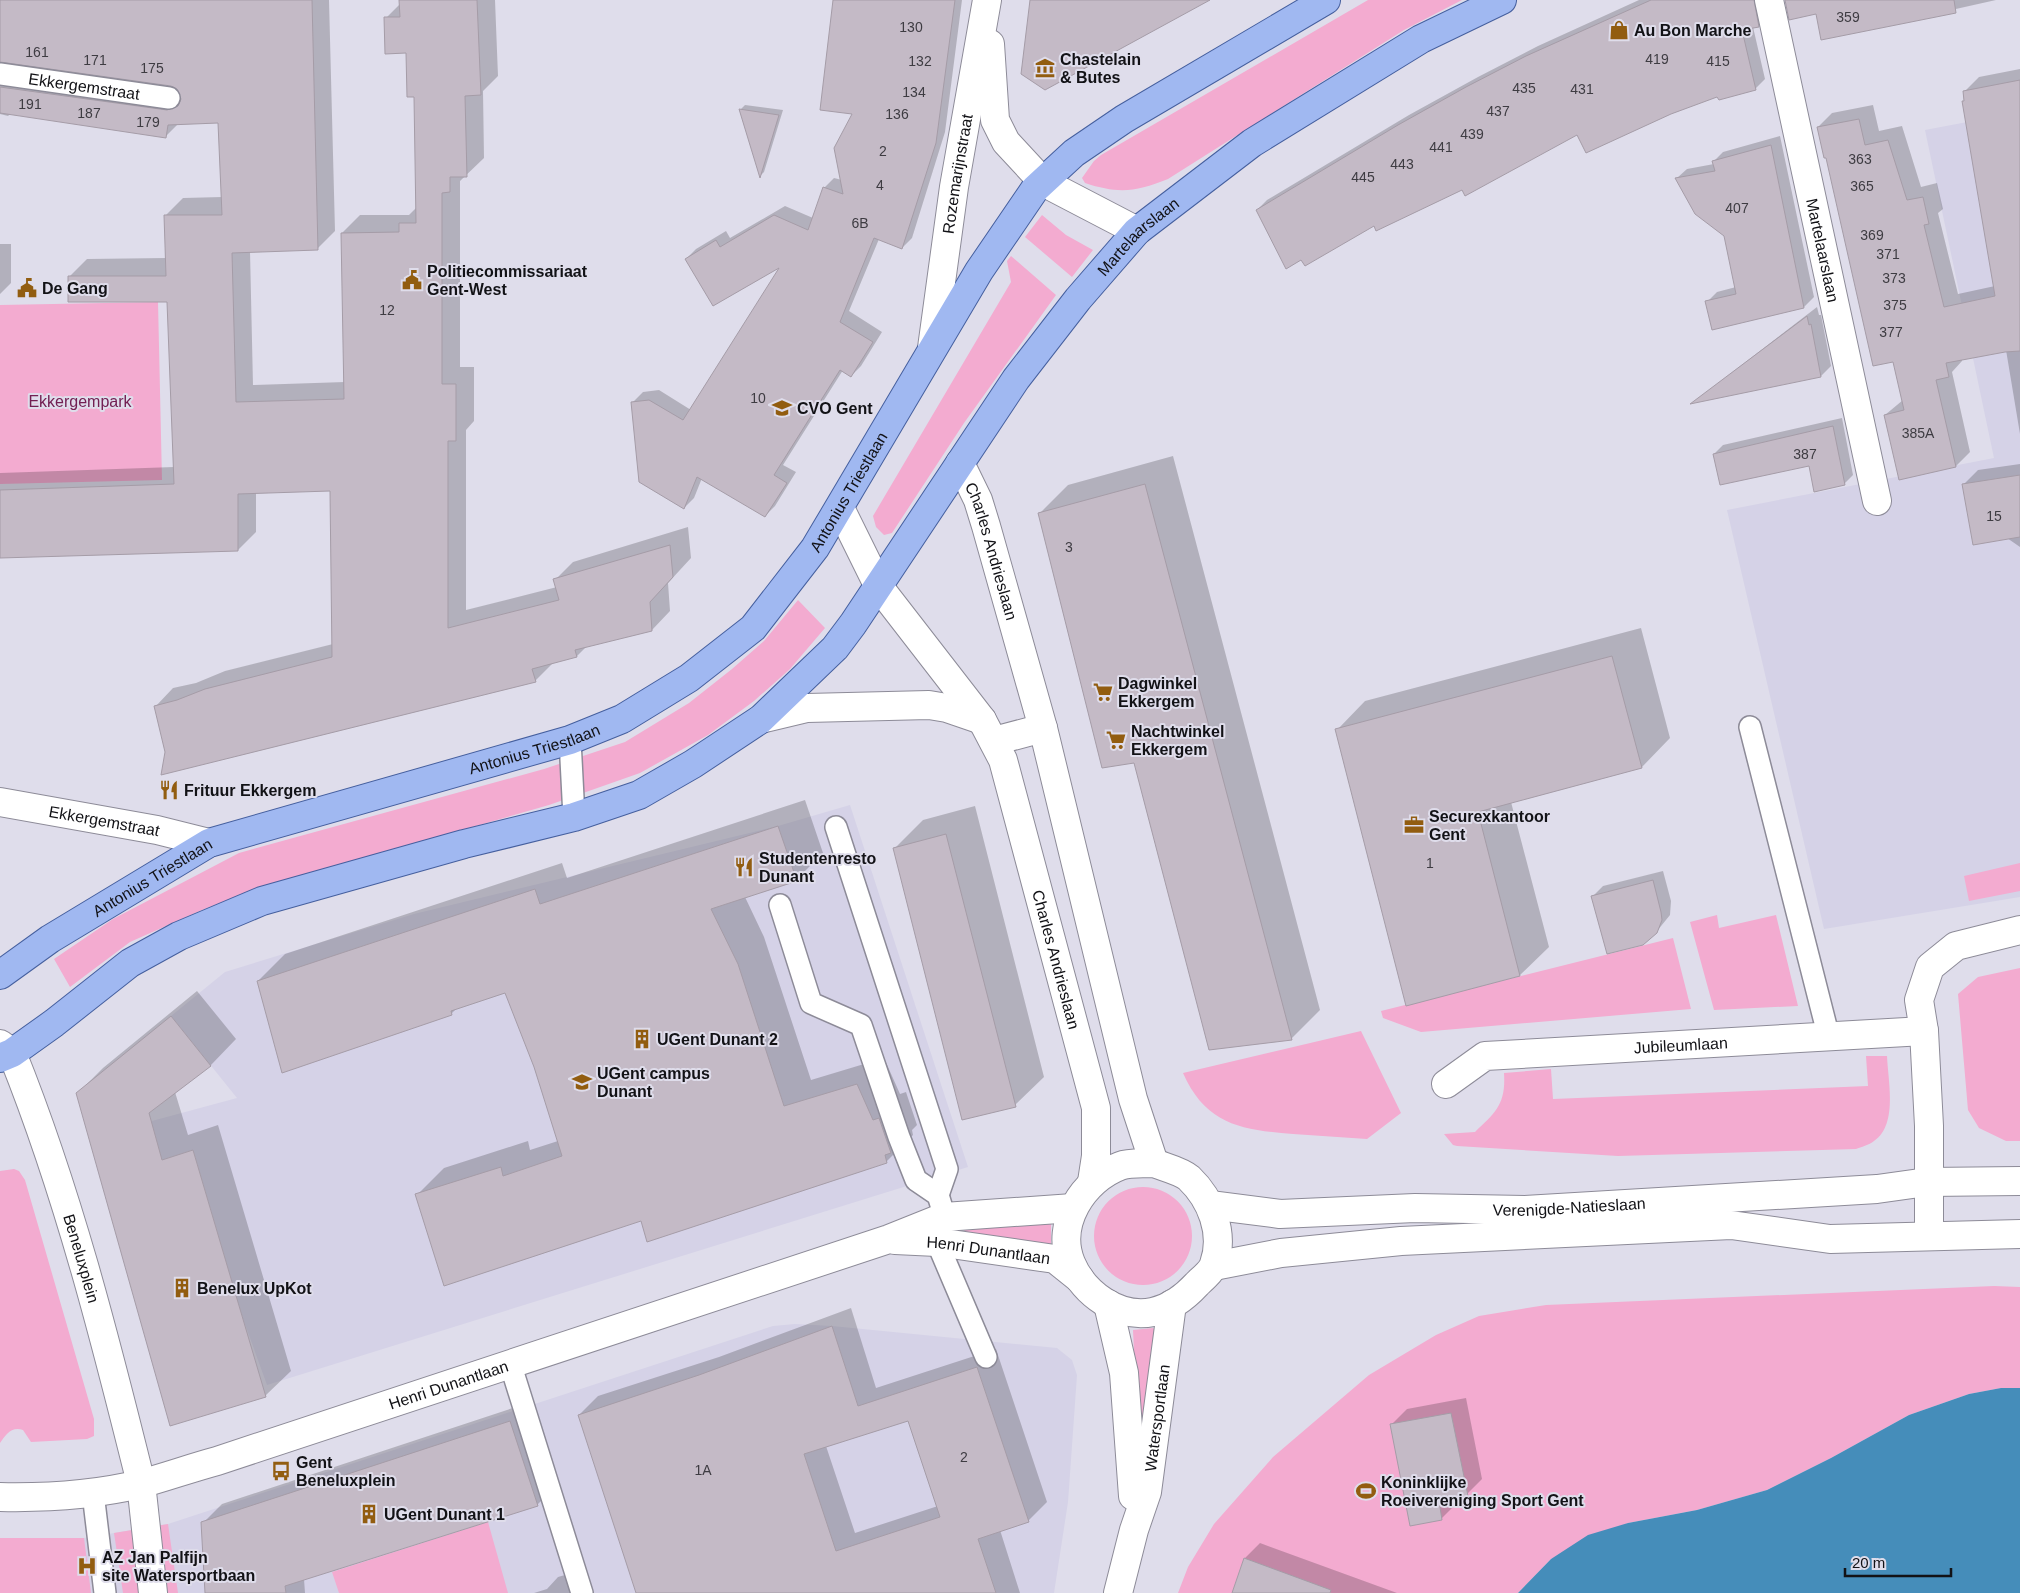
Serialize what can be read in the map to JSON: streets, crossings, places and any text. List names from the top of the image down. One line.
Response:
{"streets":{"main road":["Martelaarslaan","Antonius Triestlaan"],"street":["Ekkergemstraat","Rozemarijnstraat","Charles Andrieslaan","Jubileumlaan","Verenigde-Natieslaan","Henri Dunantlaan","Beneluxplein","Watersportlaan"]},"crossings":[["Ekkergemstraat","Antonius Triestlaan"],["Rozemarijnstraat","Martelaarslaan"],["Rozemarijnstraat","Antonius Triestlaan"],["Martelaarslaan","Charles Andrieslaan"],["Antonius Triestlaan","Charles Andrieslaan"],["Charles Andrieslaan","Verenigde-Natieslaan"],["Charles Andrieslaan","Henri Dunantlaan"],["Charles Andrieslaan","Watersportlaan"],["Verenigde-Natieslaan","Henri Dunantlaan"],["Verenigde-Natieslaan","Watersportlaan"],["Henri Dunantlaan","Beneluxplein"],["Henri Dunantlaan","Watersportlaan"]],"parks":["Ekkergempark"],"places":{"shop":["Au Bon Marche"],"museum":["Chastelain & Butes"],"public building":["Politiecommissariaat Gent-West","De Gang"],"school or university":["CVO Gent","UGent campus Dunant"],"supermarket":["Dagwinkel Ekkergem","Nachtwinkel Ekkergem"],"restaurant":["Frituur Ekkergem","Studentenresto Dunant"],"office":["Securexkantoor Gent"],"building":["UGent Dunant 2","Benelux UpKot","UGent Dunant 1"],"bus stop":["Gent Beneluxplein"],"sports":["Koninklijke Roeivereniging Sport Gent"],"hospital":["AZ Jan Palfijn site Watersportbaan"]},"house_numbers":["359","130","161","419","171","132","415","175","435","431","134","191","437","187","136","179","439","441","2","363","443","445","4","365","407","6B","369","371","373","375","12","377","10","385A","387","15","3","1","2","1A"],"scale_bar":"20 m"}
